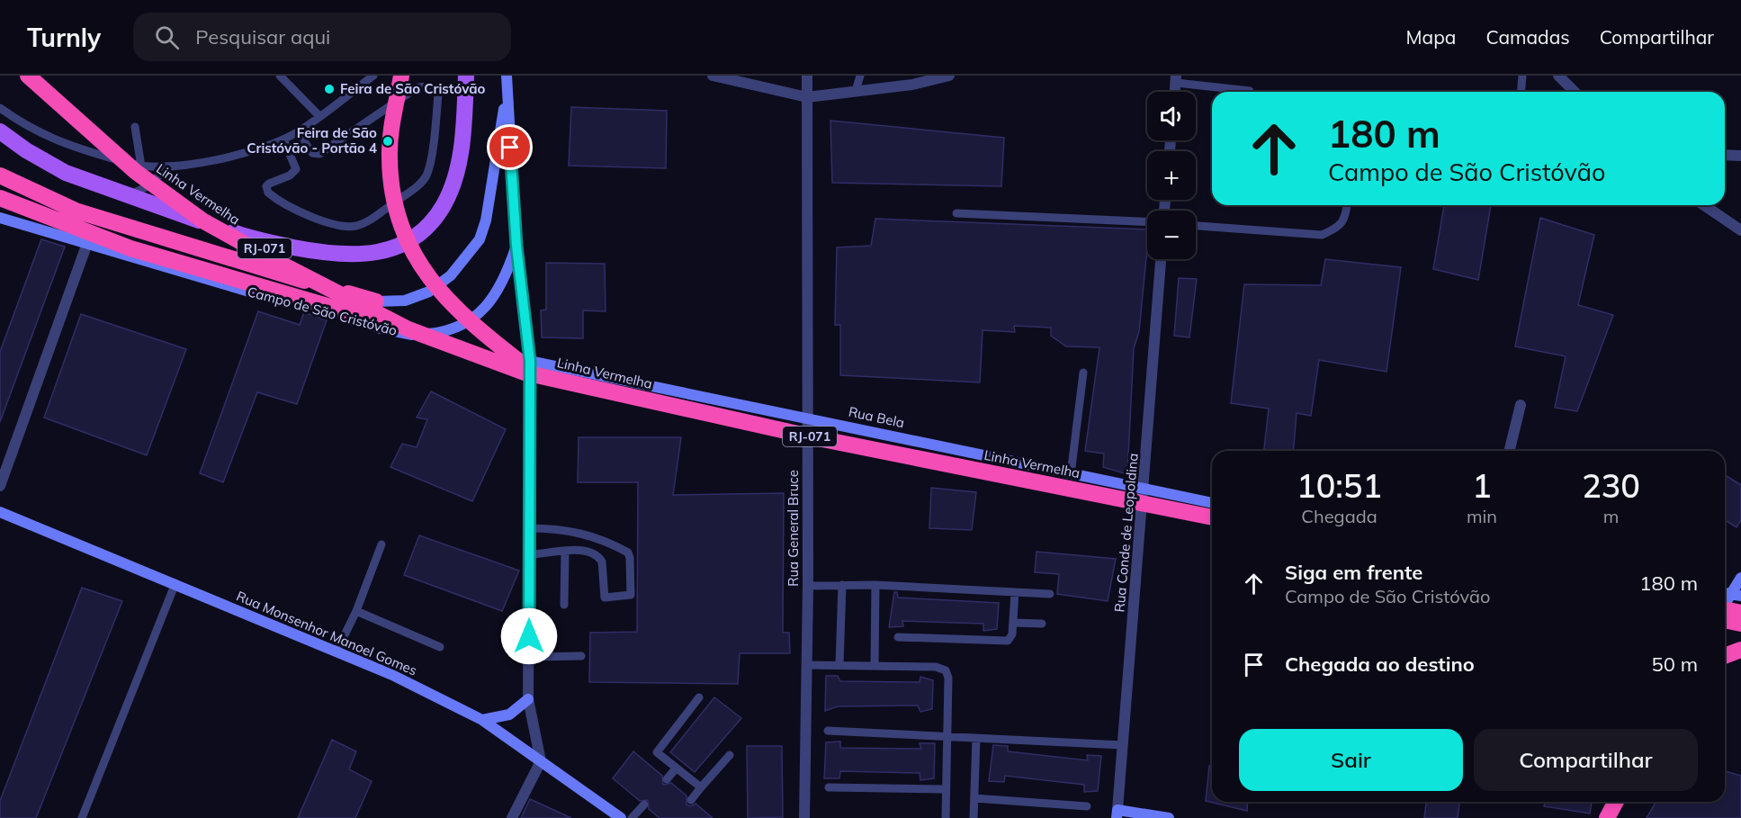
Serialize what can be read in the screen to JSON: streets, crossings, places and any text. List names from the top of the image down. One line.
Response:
{"streets":{"highway":["Linha Vermelha","RJ-071"],"street":["Campo de São Cristóvão","Rua Bela","Rua General Bruce","Rua Conde de Leopoldina","Rua Monsenhor Manoel Gomes"]},"crossings":[["Linha Vermelha","Rua Bela"],["Rua Bela","Rua General Bruce"],["Rua Bela","Rua Conde de Leopoldina"]],"places":["Feira de São Cristóvão","Feira de São Cristóvão - Portão 4"],"page":{"header":"Turnly","search":"Pesquisar aqui","nav":["Mapa","Camadas","Compartilhar"],"map_buttons":["+","−"],"turn":["180 m","Campo de São Cristóvão"],"eta":["10:51","Chegada","1","min","230","m"],"list":[{"name":"Siga em frente","note":"Campo de São Cristóvão","value":"180 m"},{"name":"Chegada ao destino","value":"50 m"}],"buttons":["Sair","Compartilhar"]}}
